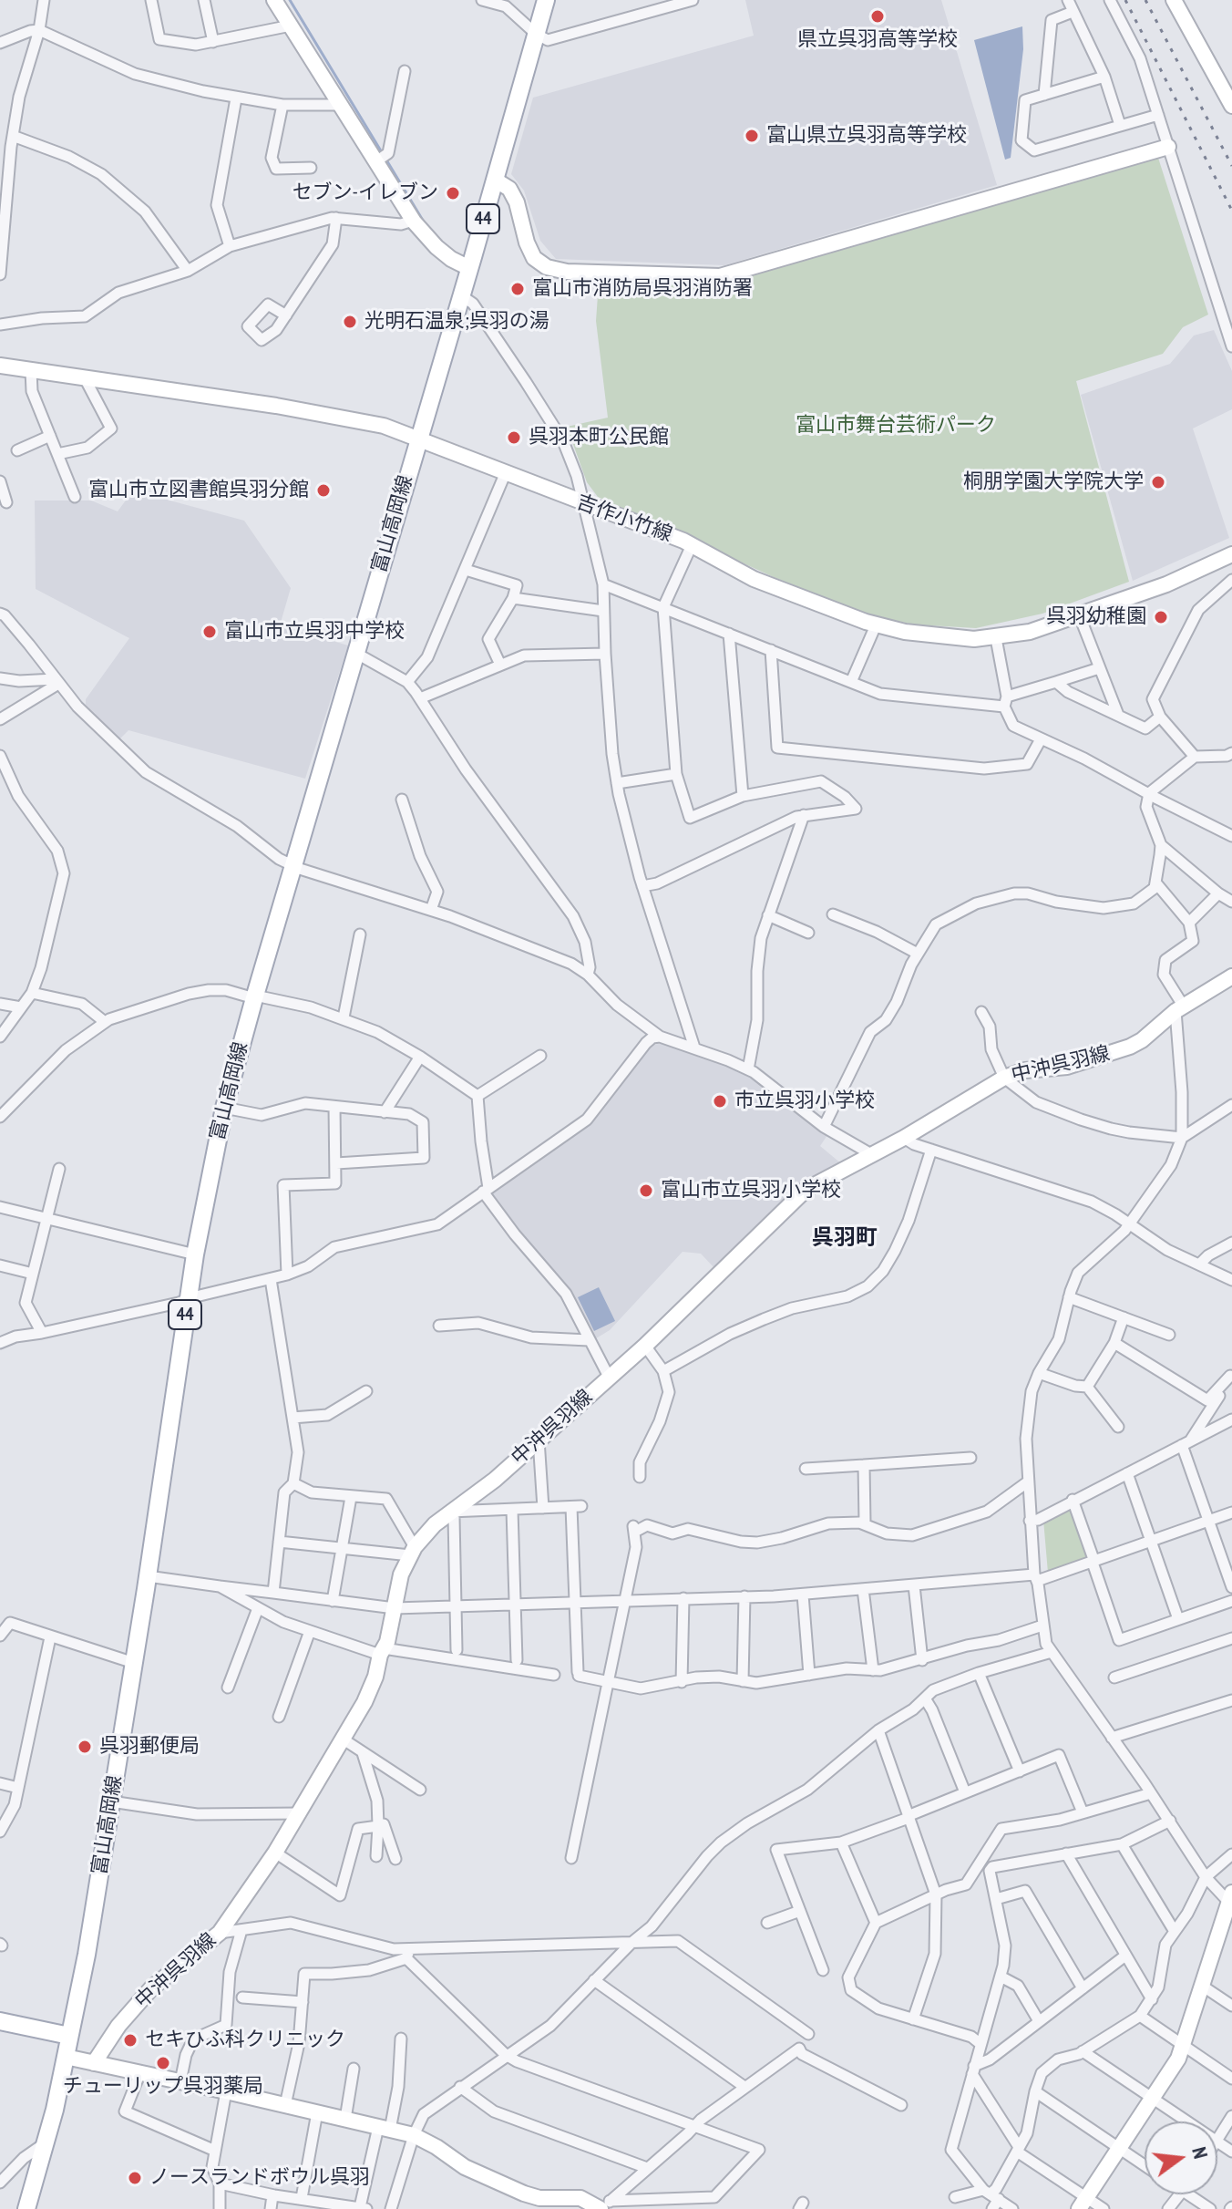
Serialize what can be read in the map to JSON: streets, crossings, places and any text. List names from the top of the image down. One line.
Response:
{"streets":{"main road":["44","吉作小竹線","富山高岡線","中沖呉羽線"]},"crossings":[["吉作小竹線","富山高岡線"]],"districts":["呉羽町"],"parks":["富山市舞台芸術パーク"],"places":["県立呉羽高等学校","富山県立呉羽高等学校","セブン-イレブン","富山市消防局呉羽消防署","光明石温泉;呉羽の湯","呉羽本町公民館","桐朋学園大学院大学","富山市立図書館呉羽分館","呉羽幼稚園","富山市立呉羽中学校","市立呉羽小学校","富山市立呉羽小学校","呉羽郵便局","セキひふ科クリニック","チューリップ呉羽薬局","ノースランドボウル呉羽"],"north":"right"}
